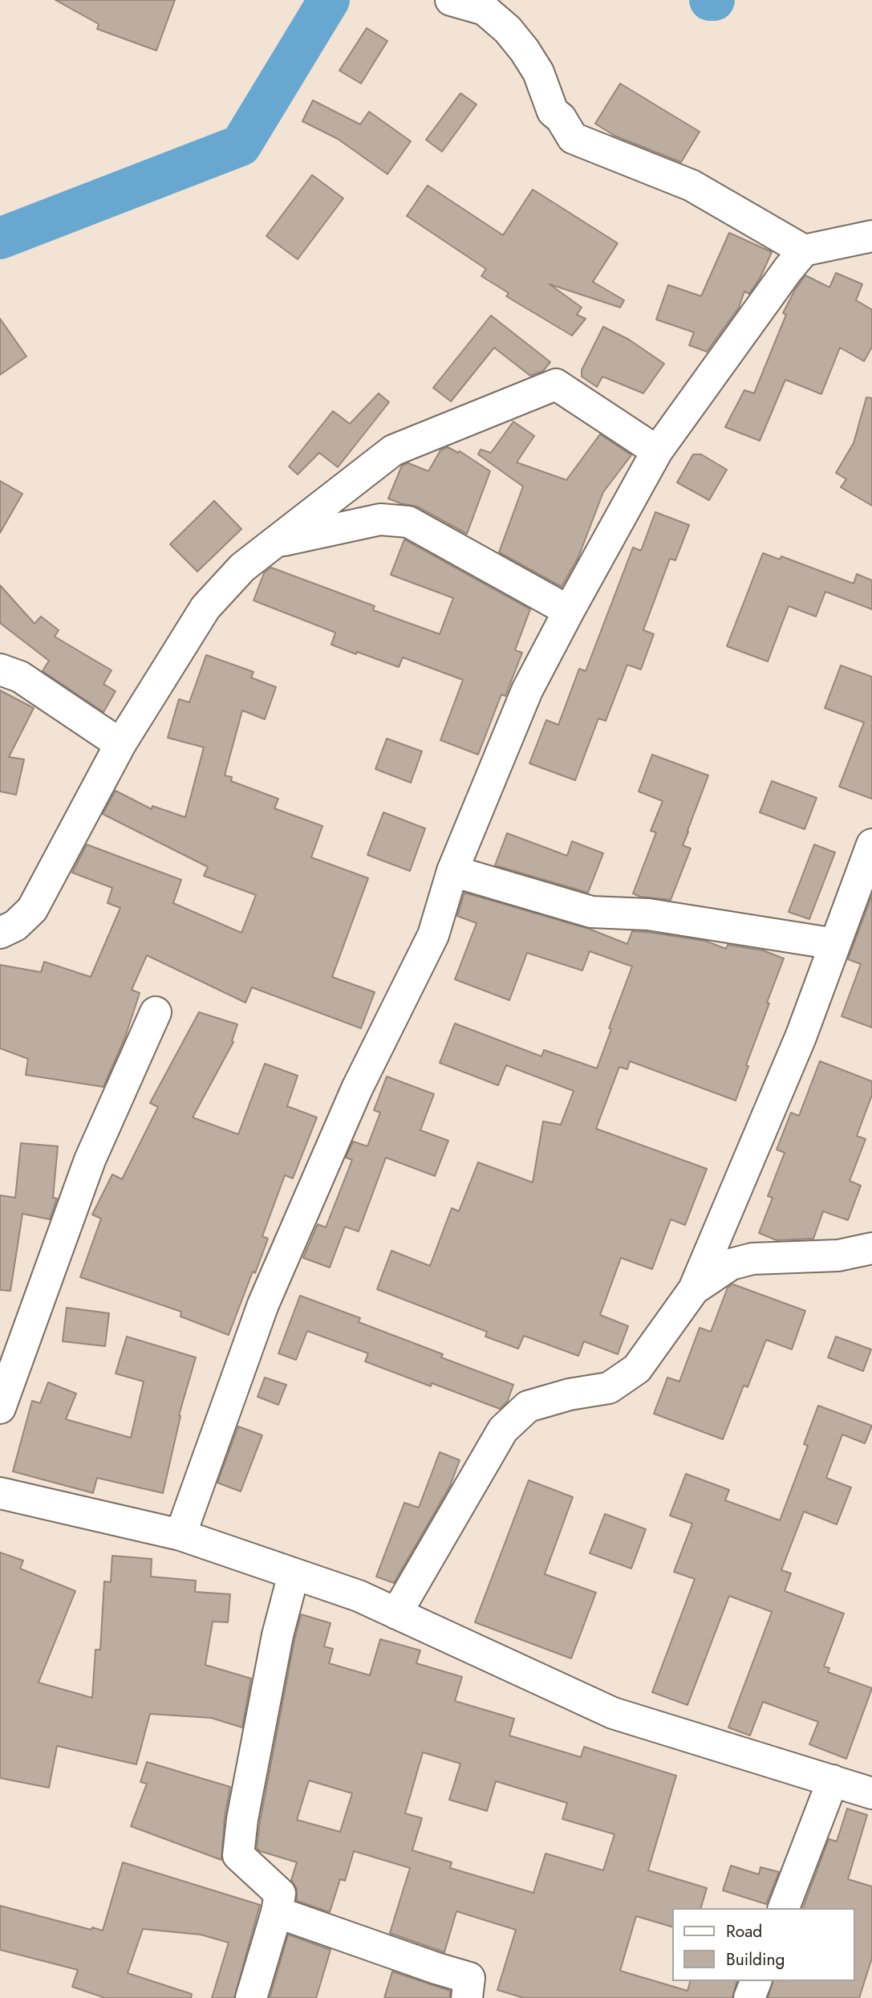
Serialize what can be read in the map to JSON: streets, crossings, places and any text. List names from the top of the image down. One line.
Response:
{"legend":["Road","Building"]}
